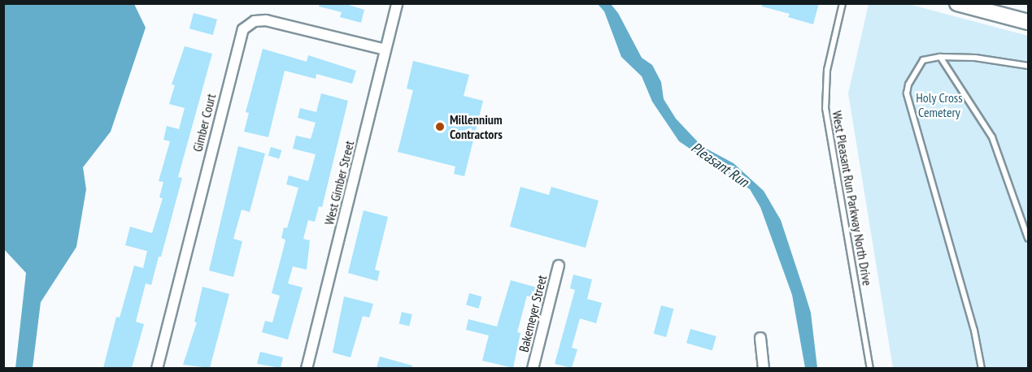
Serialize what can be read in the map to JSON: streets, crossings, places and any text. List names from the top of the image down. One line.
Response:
{"streets":{"street":["Gimber Court","West Gimber Street","Bakemeyer Street"],"lane":["West Pleasant Run Parkway North Drive"]},"crossings":[["Gimber Court","West Gimber Street"]],"water":["Pleasant Run"],"parks":["Holy Cross Cemetery"],"places":["Millennium Contractors"]}
